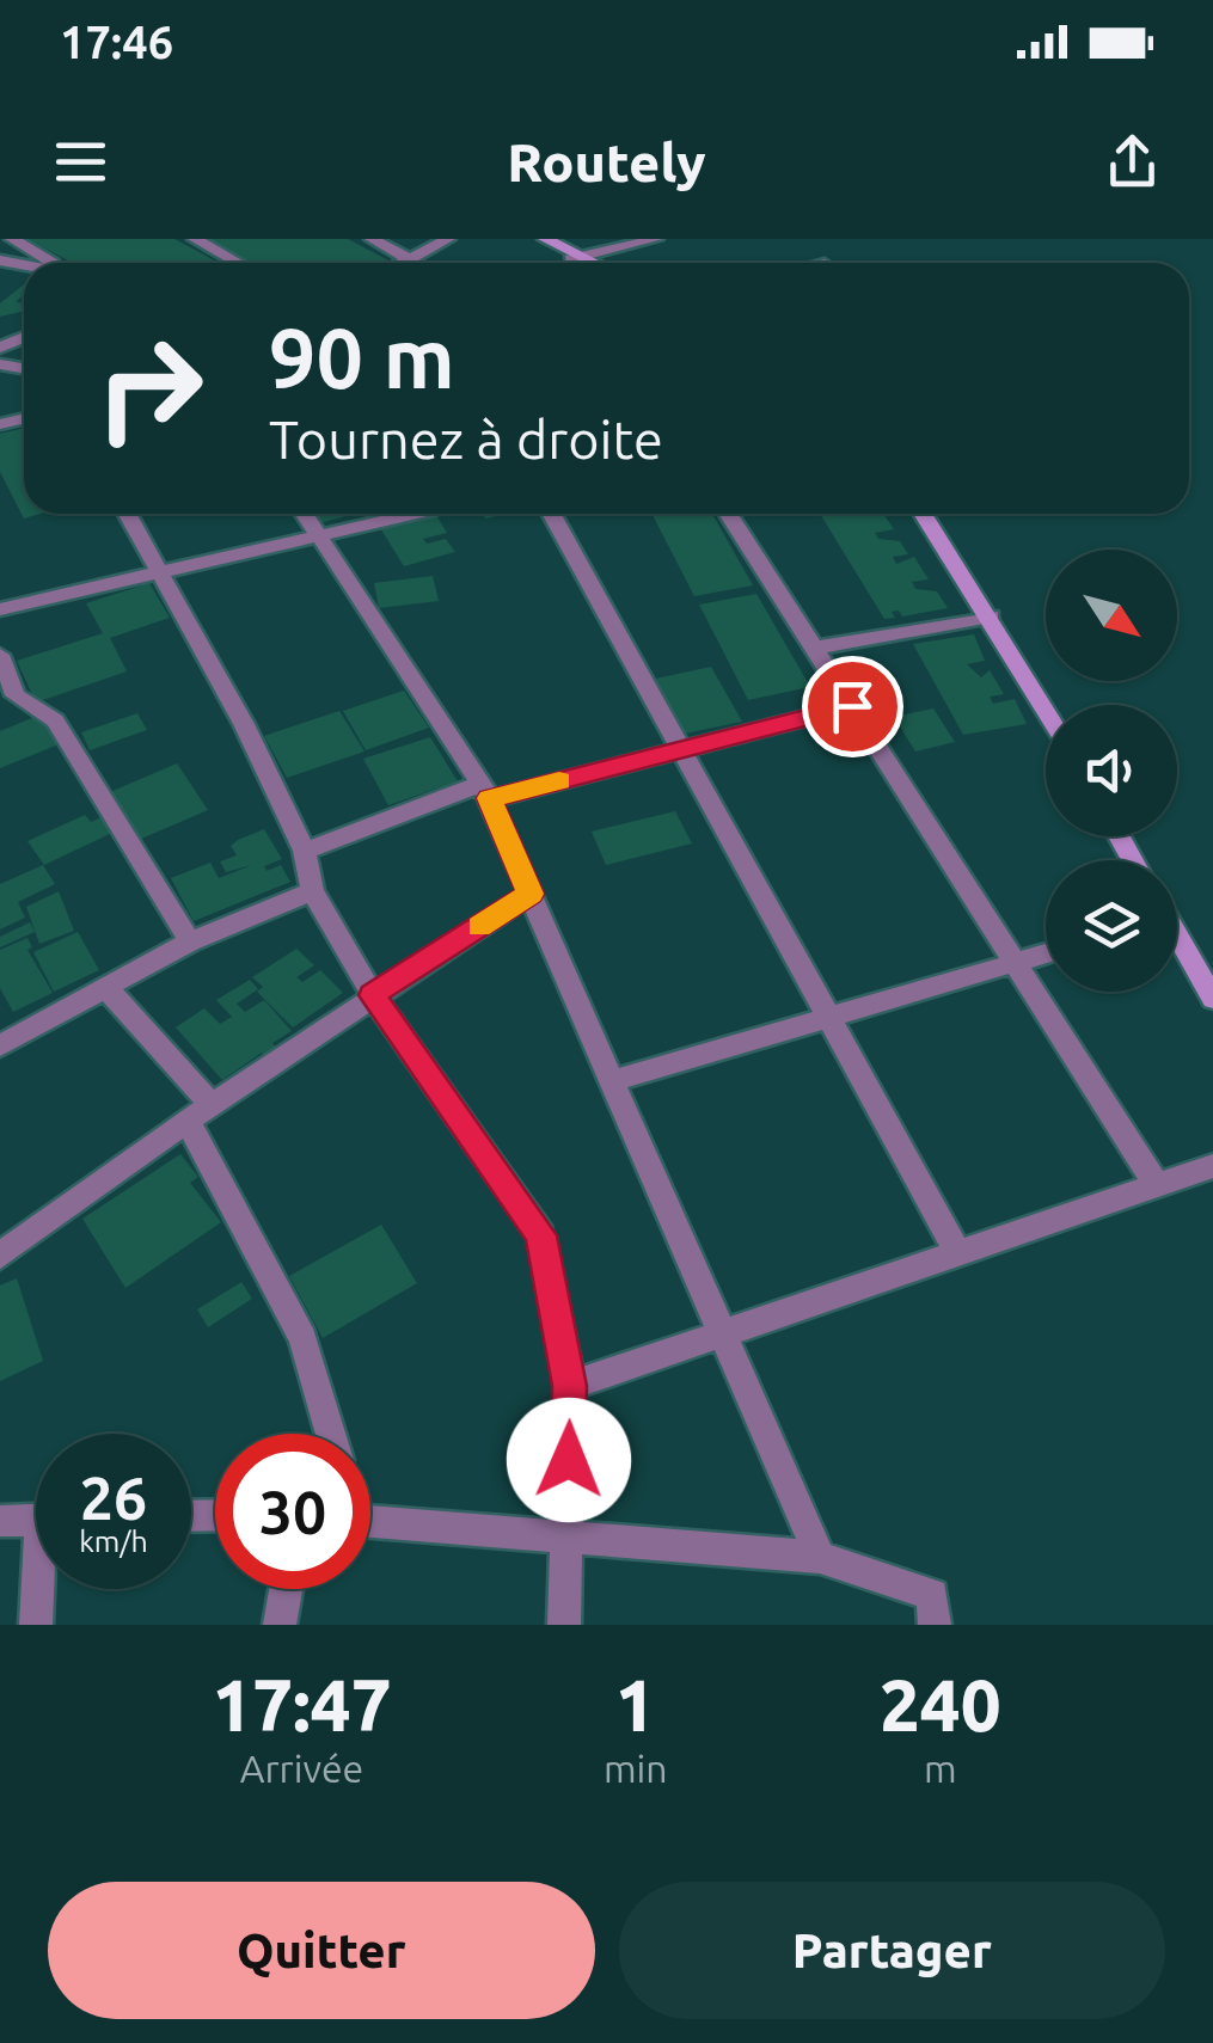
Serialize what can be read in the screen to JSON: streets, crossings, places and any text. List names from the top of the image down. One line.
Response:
{"north":"bottom right","page":{"status":"17:46","header":"Routely","turn":["90 m","Tournez à droite"],"speed":"26 km/h","limit":"30","eta":["17:47","Arrivée","1","min","240","m"],"buttons":["Quitter","Partager"]}}
